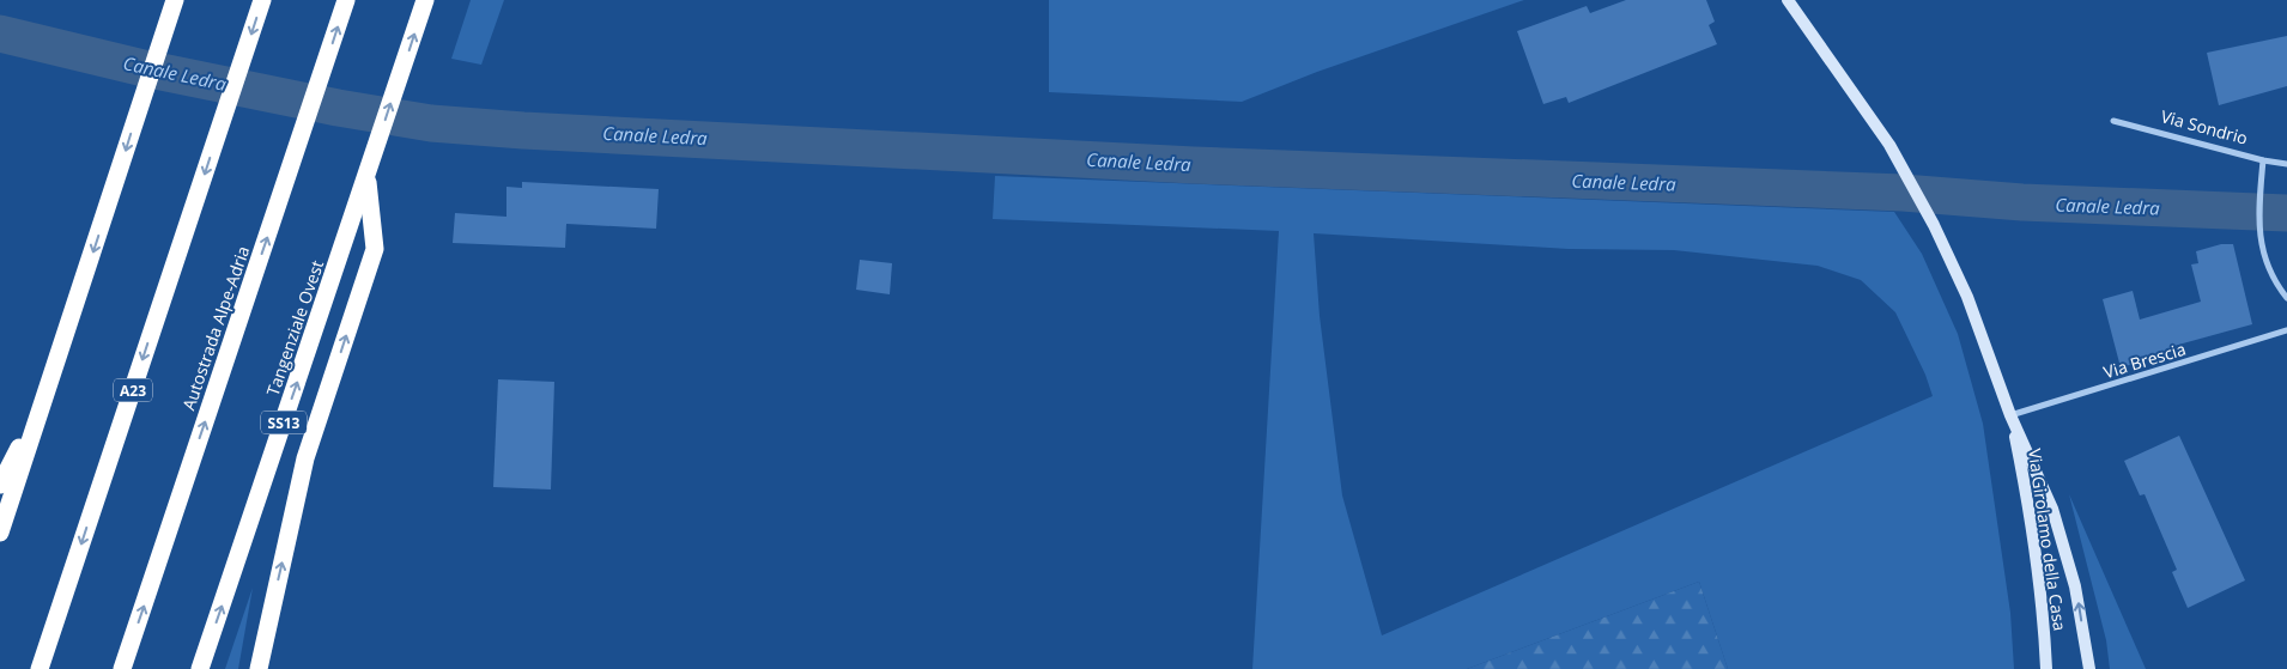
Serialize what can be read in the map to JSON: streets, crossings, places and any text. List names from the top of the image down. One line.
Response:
{"streets":{"highway":["Autostrada Alpe-Adria","Tangenziale Ovest","A23","SS13"],"main road":["Via Girolamo della Casa"],"street":["Via Sondrio","Via Brescia"]},"crossings":[["Via Brescia","Via Girolamo della Casa"]],"water":["Canale Ledra"]}
